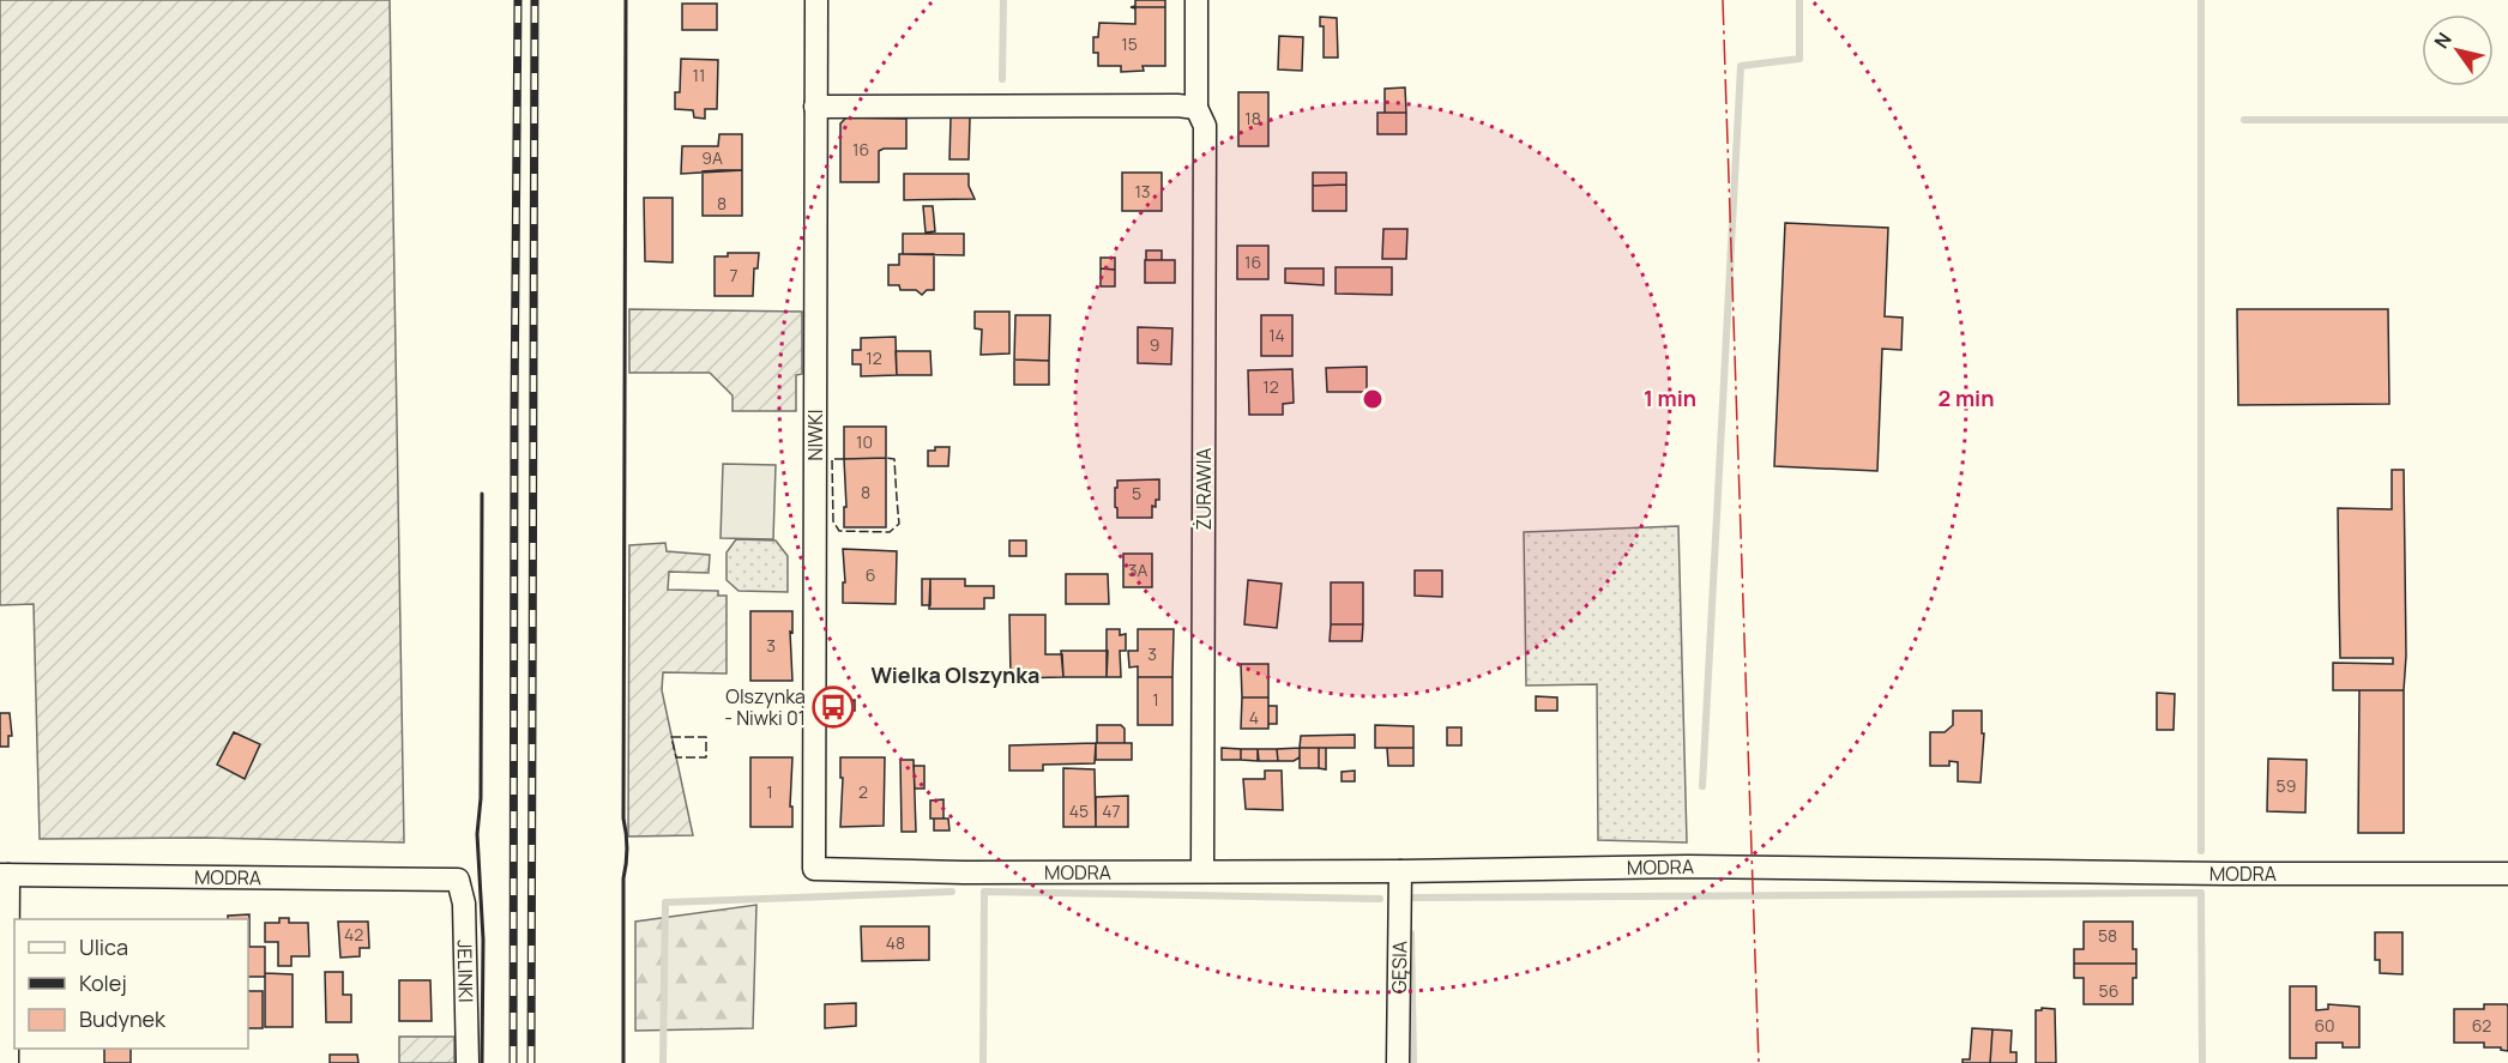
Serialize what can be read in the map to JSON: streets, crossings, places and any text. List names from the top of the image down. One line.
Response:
{"streets":{"street":["NIWKI","ŻURAWIA","MODRA","GĘSIA","JELINKI"]},"crossings":[["NIWKI","MODRA"],["ŻURAWIA","MODRA"],["MODRA","GĘSIA"],["MODRA","JELINKI"]],"districts":["Wielka Olszynka"],"places":{"bus stop":["Olszynka - Niwki 01"]},"house_numbers":["15","11","18","16","9A","13","8","16","7","14","9","12","12","10","8","5","3A","6","3","3","1","4","59","1","2","45","47","42","58","48","56","60","62"],"legend":["Ulica","Kolej","Budynek"],"north":"top left","rings":["1 min","2 min"]}
